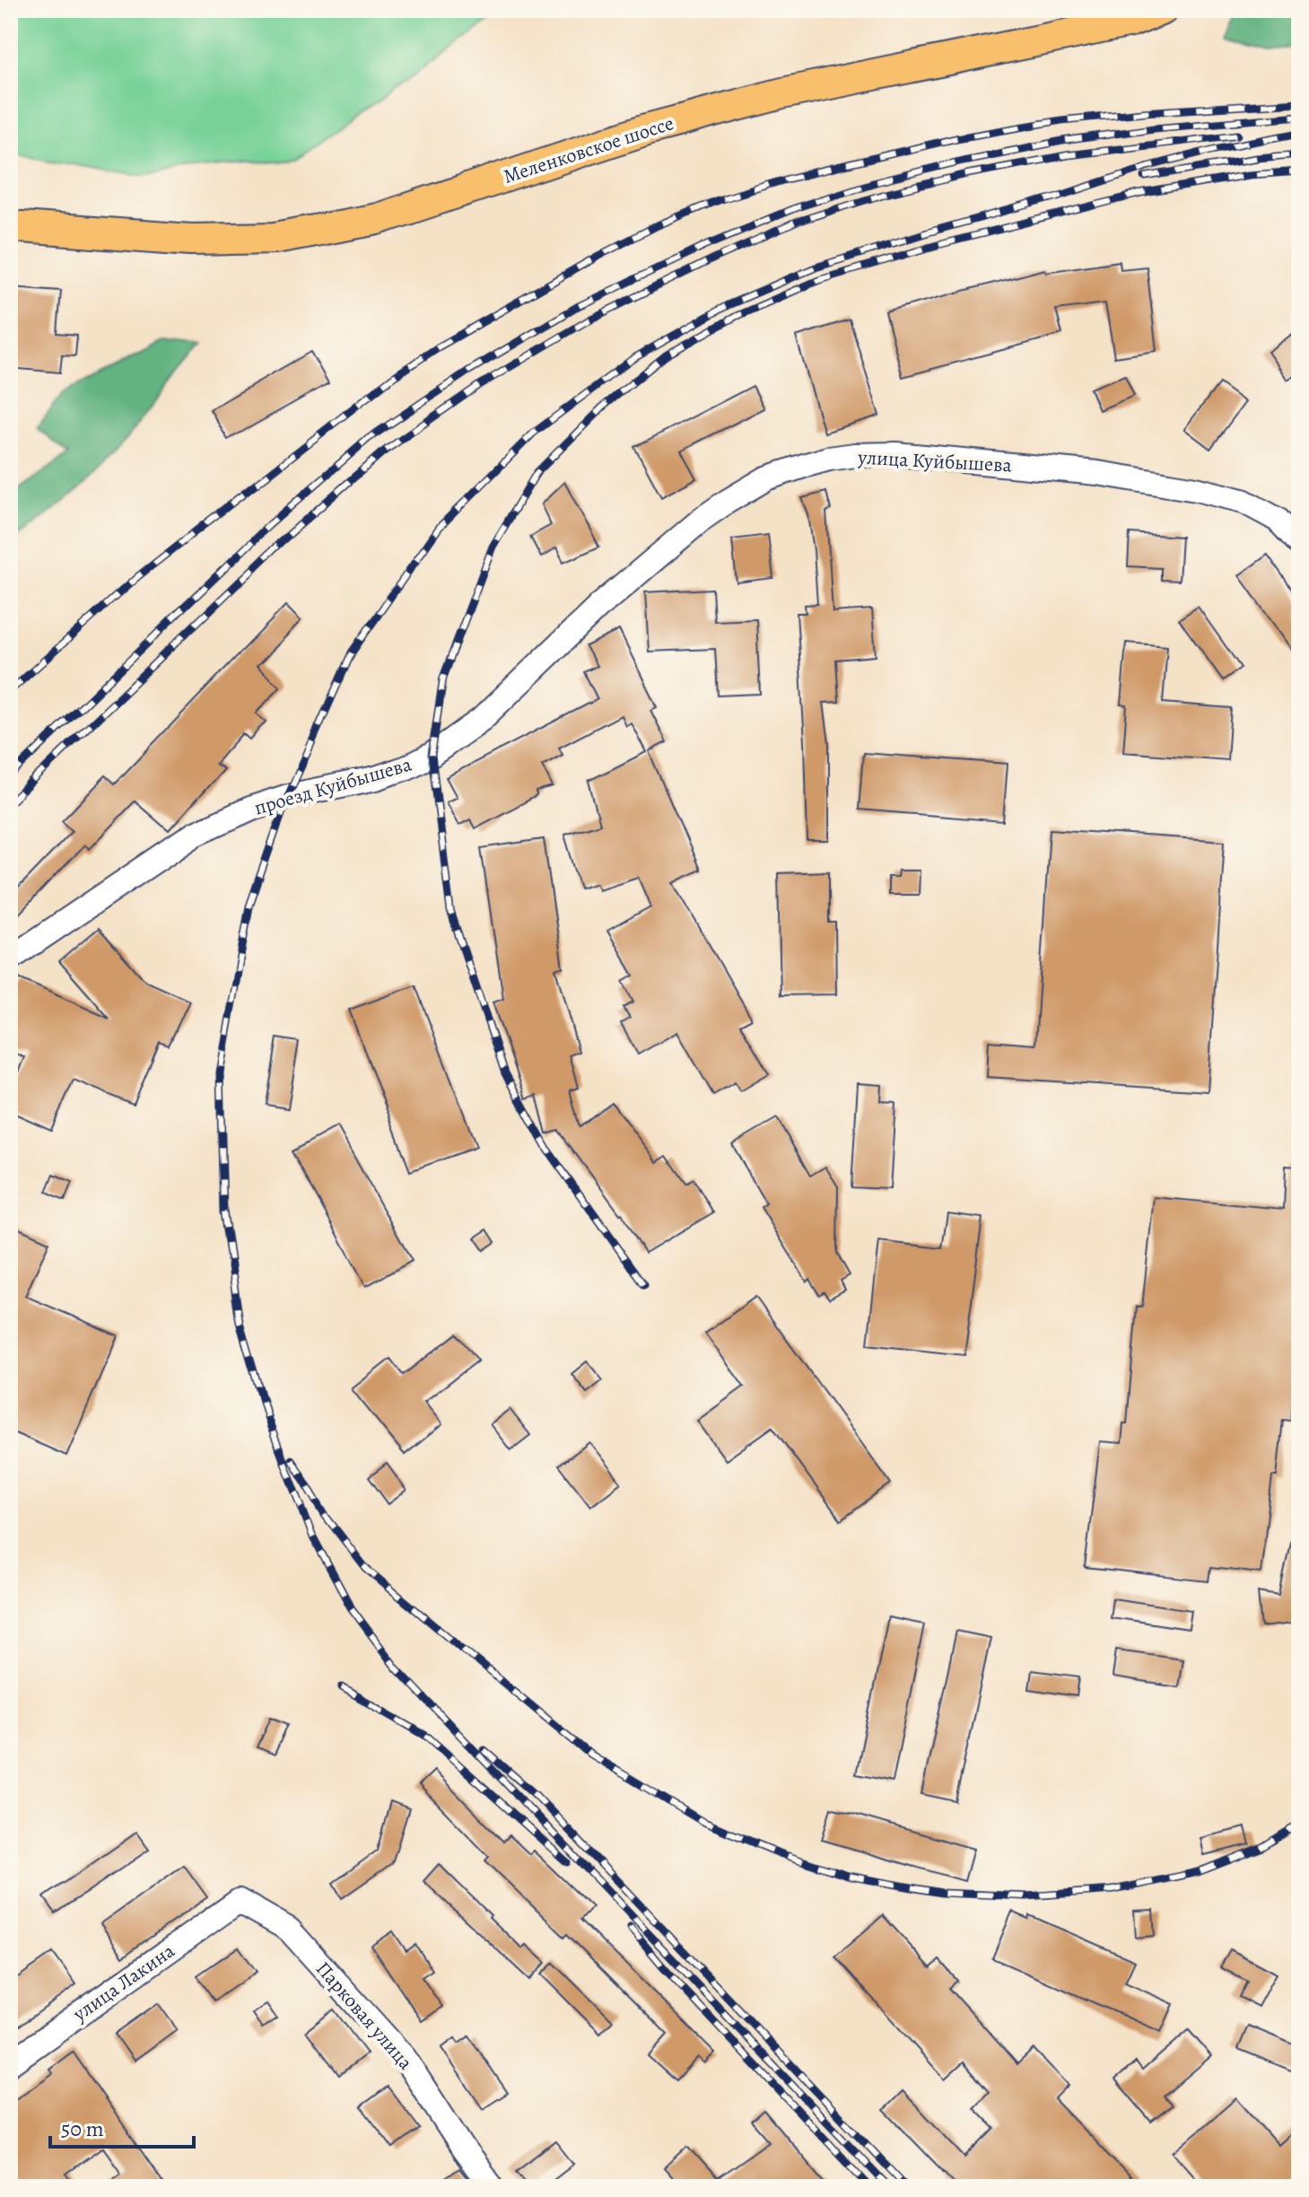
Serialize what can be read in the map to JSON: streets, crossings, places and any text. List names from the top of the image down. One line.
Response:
{"streets":{"main road":["Меленковское шоссе"],"street":["улица Куйбышева","проезд Куйбышева","улица Лакина","Парковая улица"]},"crossings":[["улица Куйбышева","проезд Куйбышева"],["улица Лакина","Парковая улица"]],"scale_bar":"50 m"}
